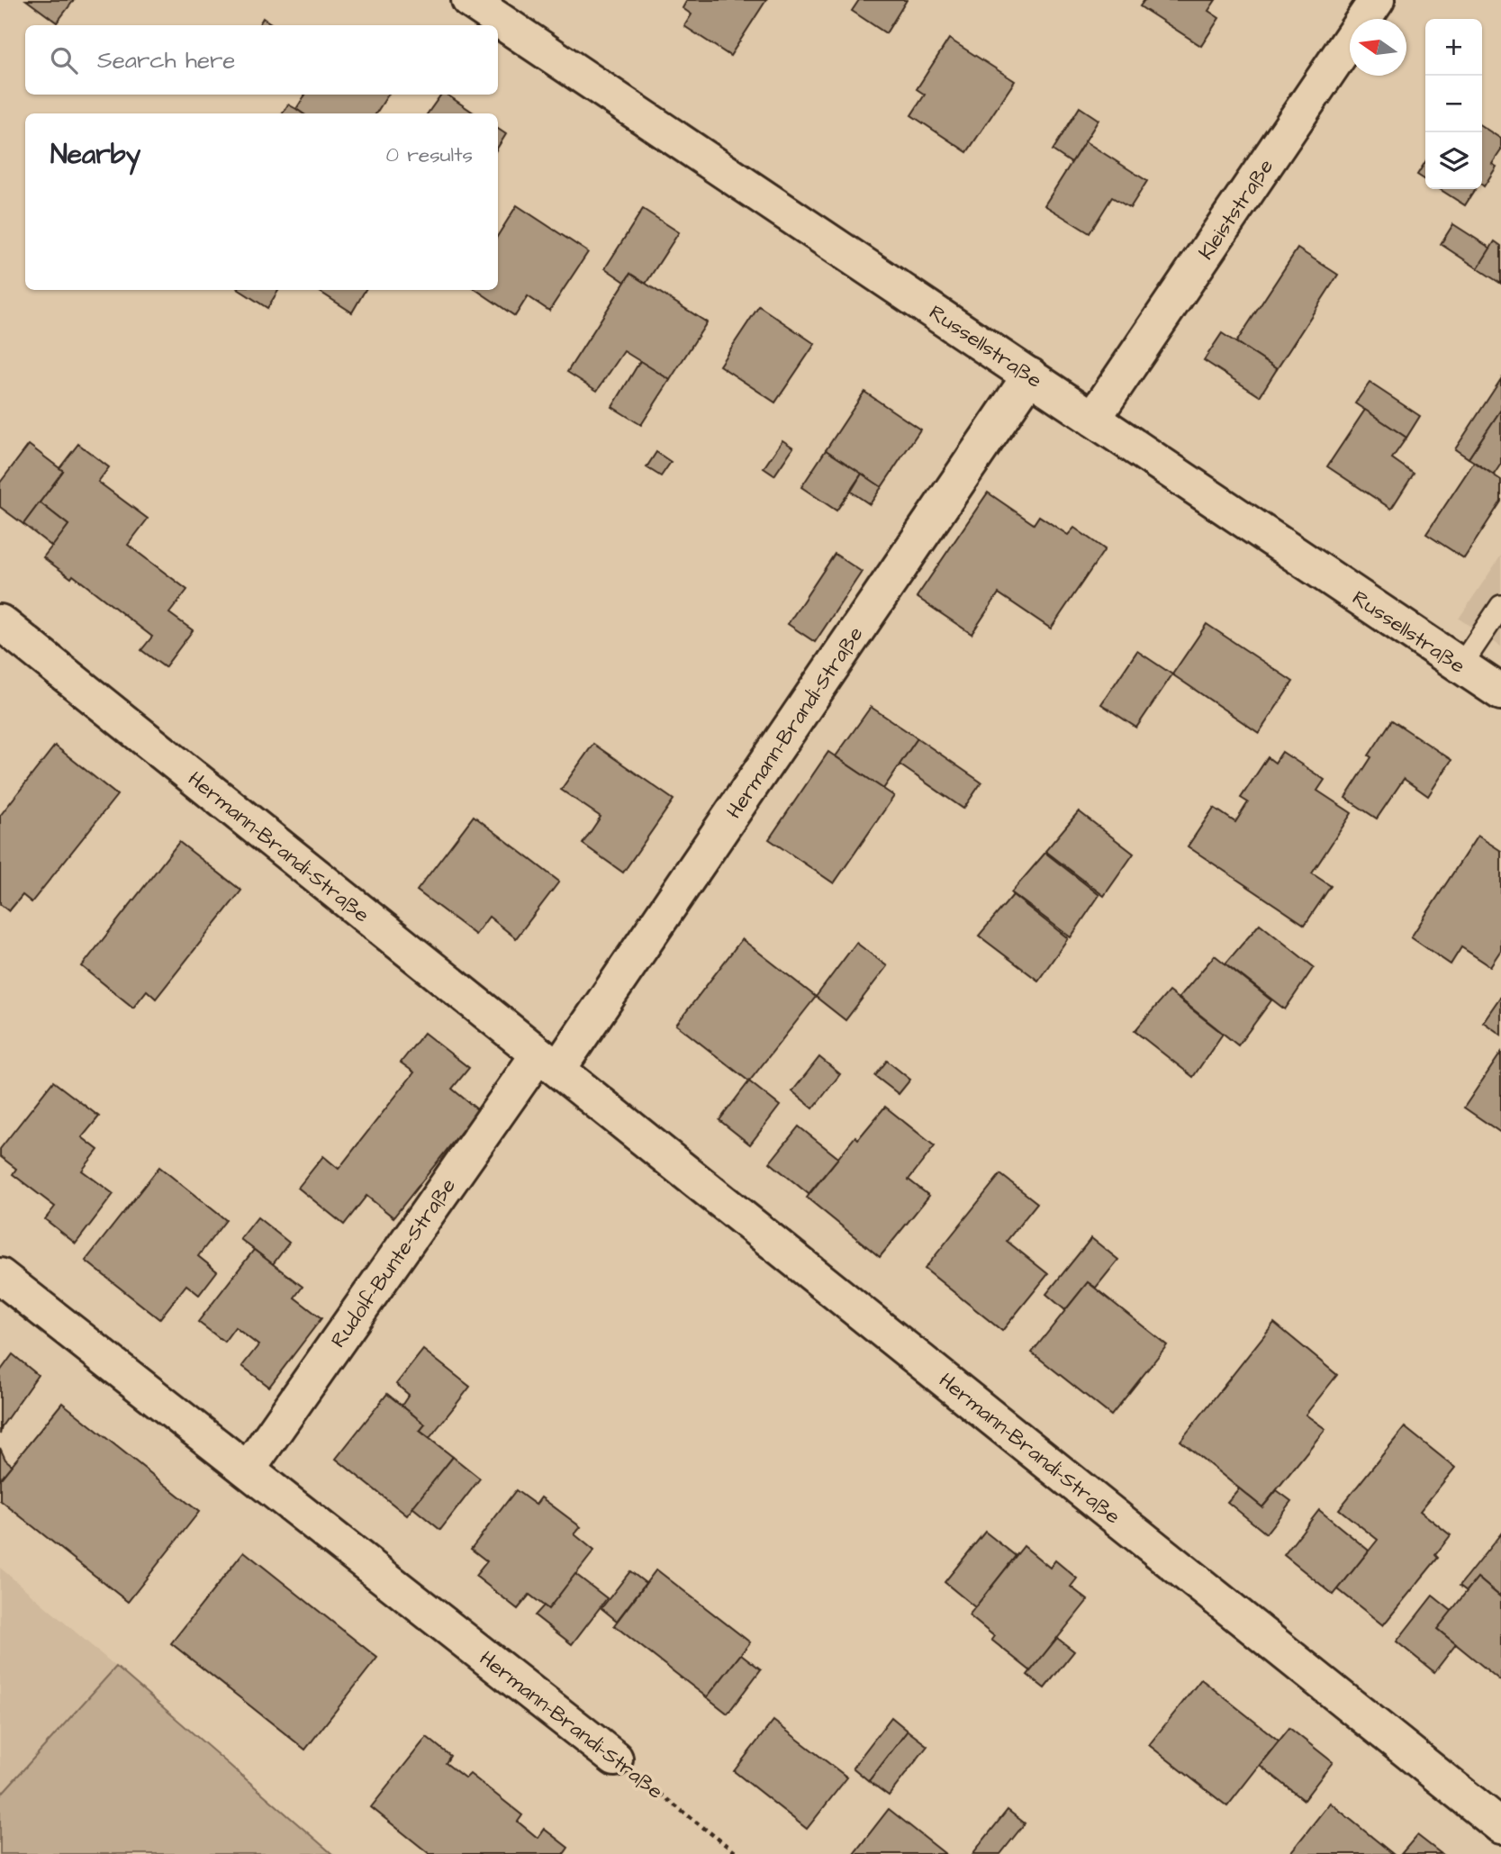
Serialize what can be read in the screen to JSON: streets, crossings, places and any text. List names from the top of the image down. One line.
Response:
{"streets":{"street":["Kleiststraße","Russellstraße","Hermann-Brandi-Straße","Rudolf-Bunte-Straße"]},"crossings":[["Kleiststraße","Russellstraße"],["Russellstraße","Hermann-Brandi-Straße"],["Hermann-Brandi-Straße","Rudolf-Bunte-Straße"]],"north":"left","page":{"map_buttons":["+","−"],"search":"Search here","heading":["Nearby","0 results"]}}
